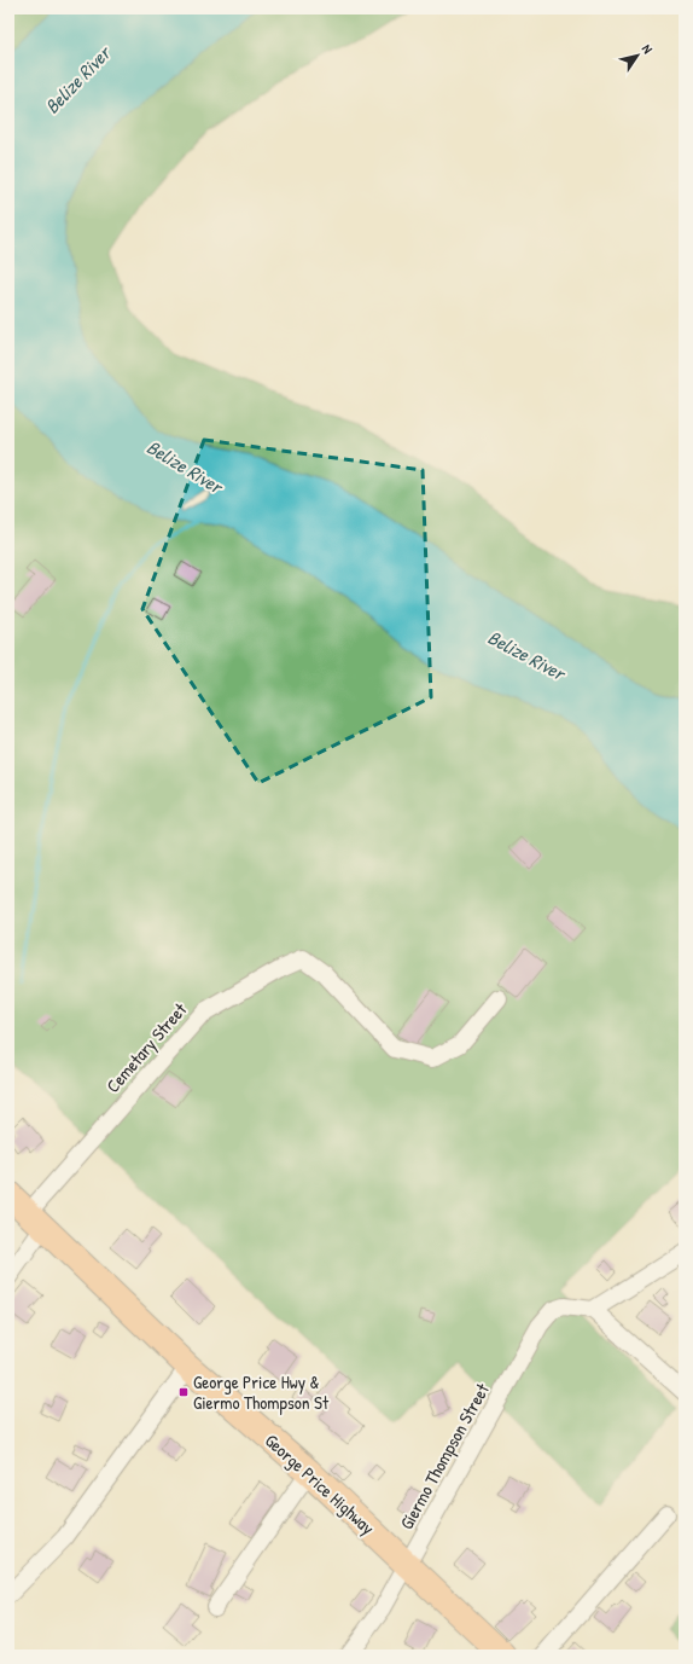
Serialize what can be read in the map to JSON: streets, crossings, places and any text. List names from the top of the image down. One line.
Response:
{"streets":{"highway":["George Price Highway"],"street":["Cemetary Street","Gíermo Thompson Street"]},"crossings":[["Cemetary Street","George Price Highway"],["Gíermo Thompson Street","George Price Highway"]],"water":["Belize River"],"places":{"transit":["George Price Hwy & Giermo Thompson St"]},"north":"top right"}
